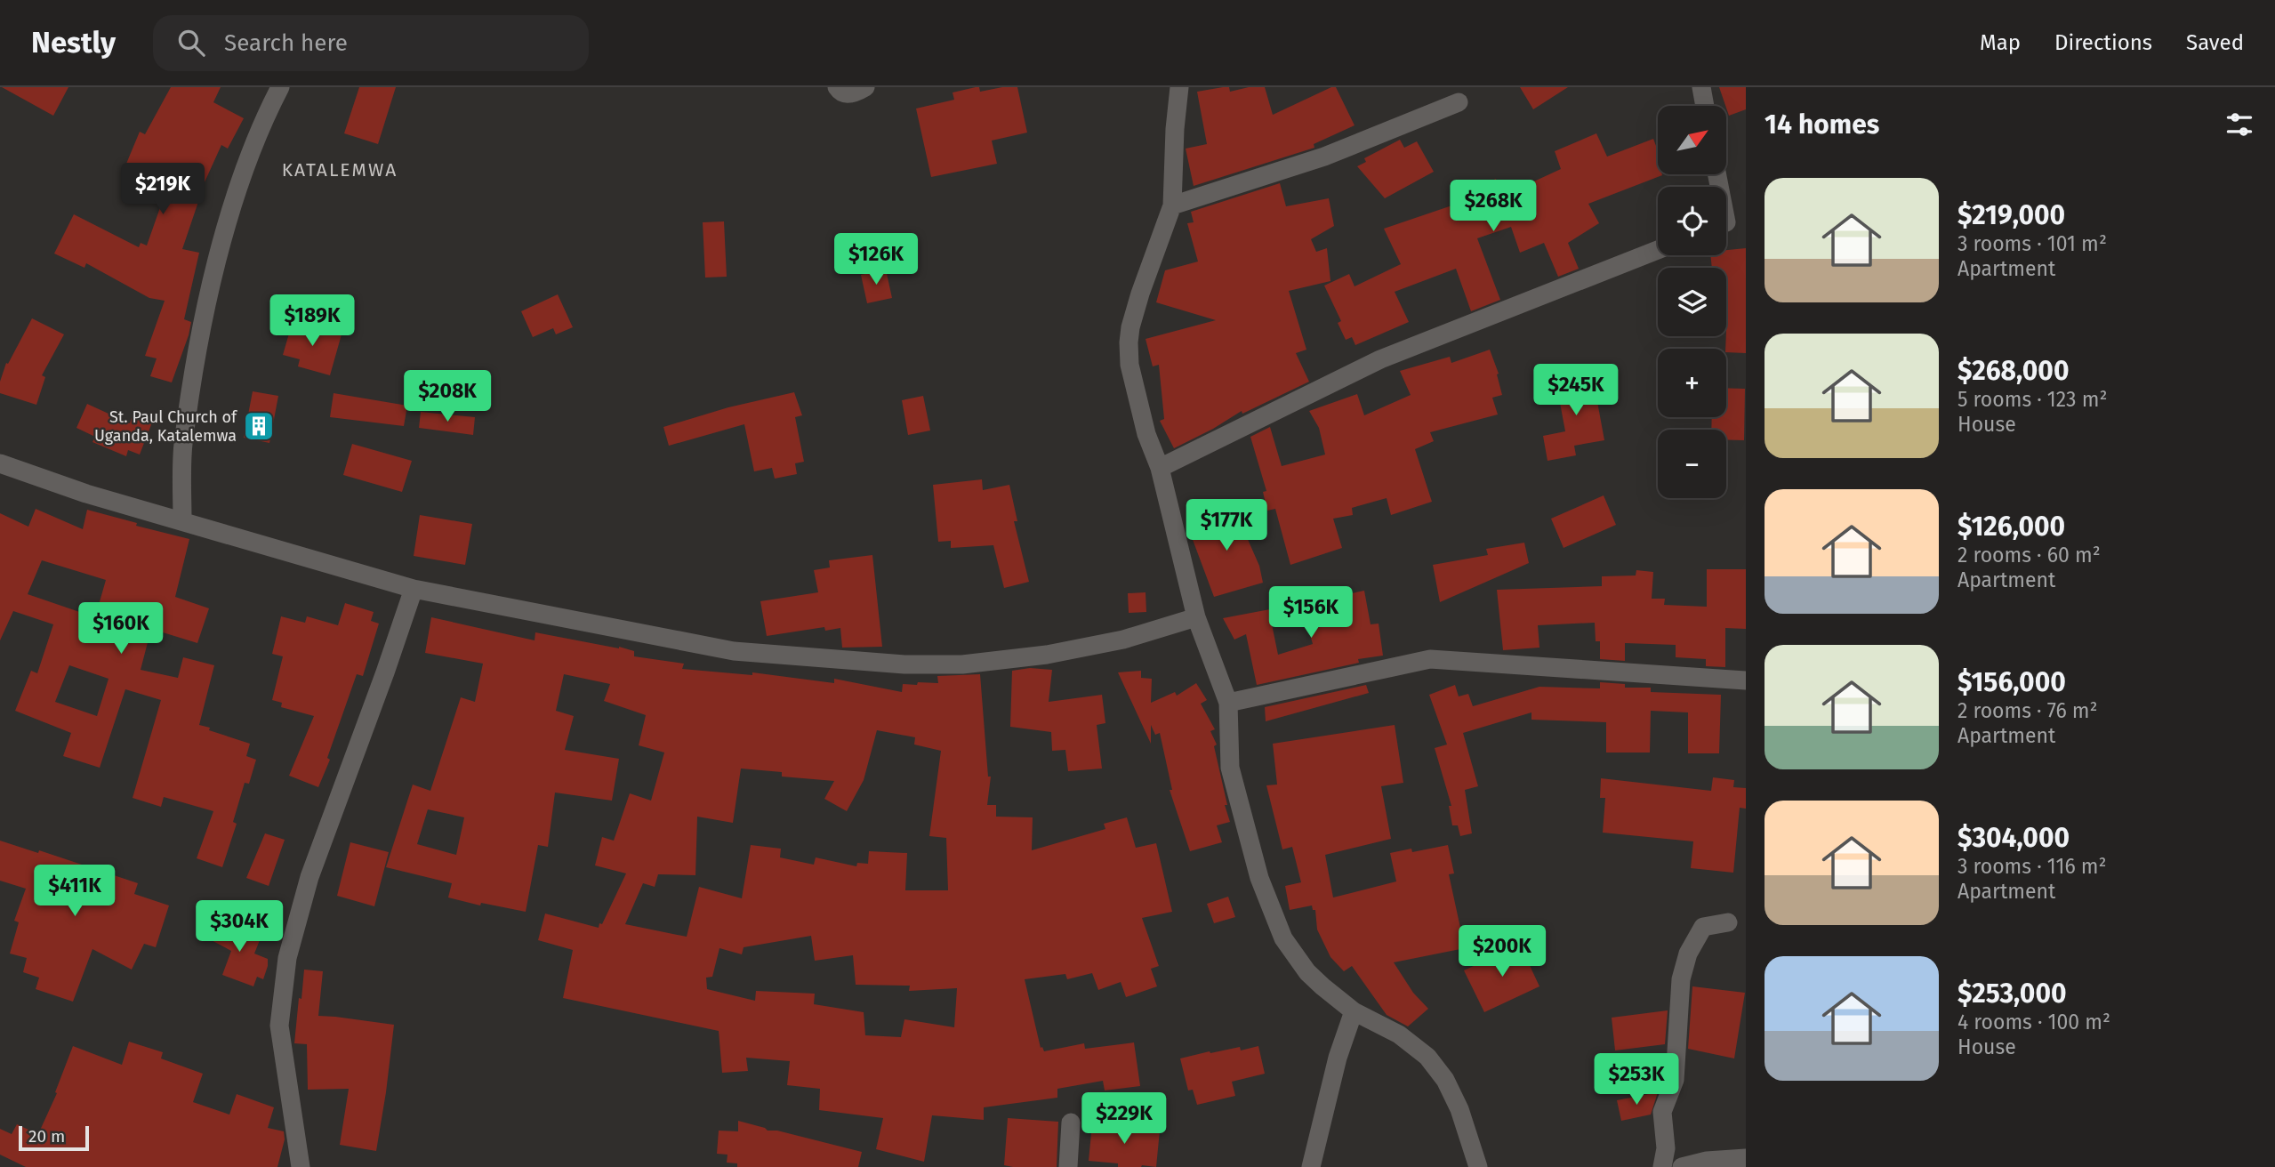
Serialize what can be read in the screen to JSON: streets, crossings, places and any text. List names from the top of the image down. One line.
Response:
{"districts":["KATALEMWA"],"places":{"building":["St. Paul Church of Uganda, Katalemwa"]},"scale_bar":"20 m","north":"top right","page":{"header":"Nestly","search":"Search here","nav":["Map","Directions","Saved"],"heading":"14 homes","map_buttons":["+","−"],"list":[{"name":"$219,000","note":"3 rooms · 101 m² · Apartment"},{"name":"$268,000","note":"5 rooms · 123 m² · House"},{"name":"$126,000","note":"2 rooms · 60 m² · Apartment"},{"name":"$156,000","note":"2 rooms · 76 m² · Apartment"},{"name":"$304,000","note":"3 rooms · 116 m² · Apartment"},{"name":"$253,000","note":"4 rooms · 100 m² · House"}],"price":["$219K","$268K","$126K","$189K","$245K","$208K","$177K","$156K","$160K","$411K","$304K","$200K","$253K","$229K"],"scale":"20 m"}}
